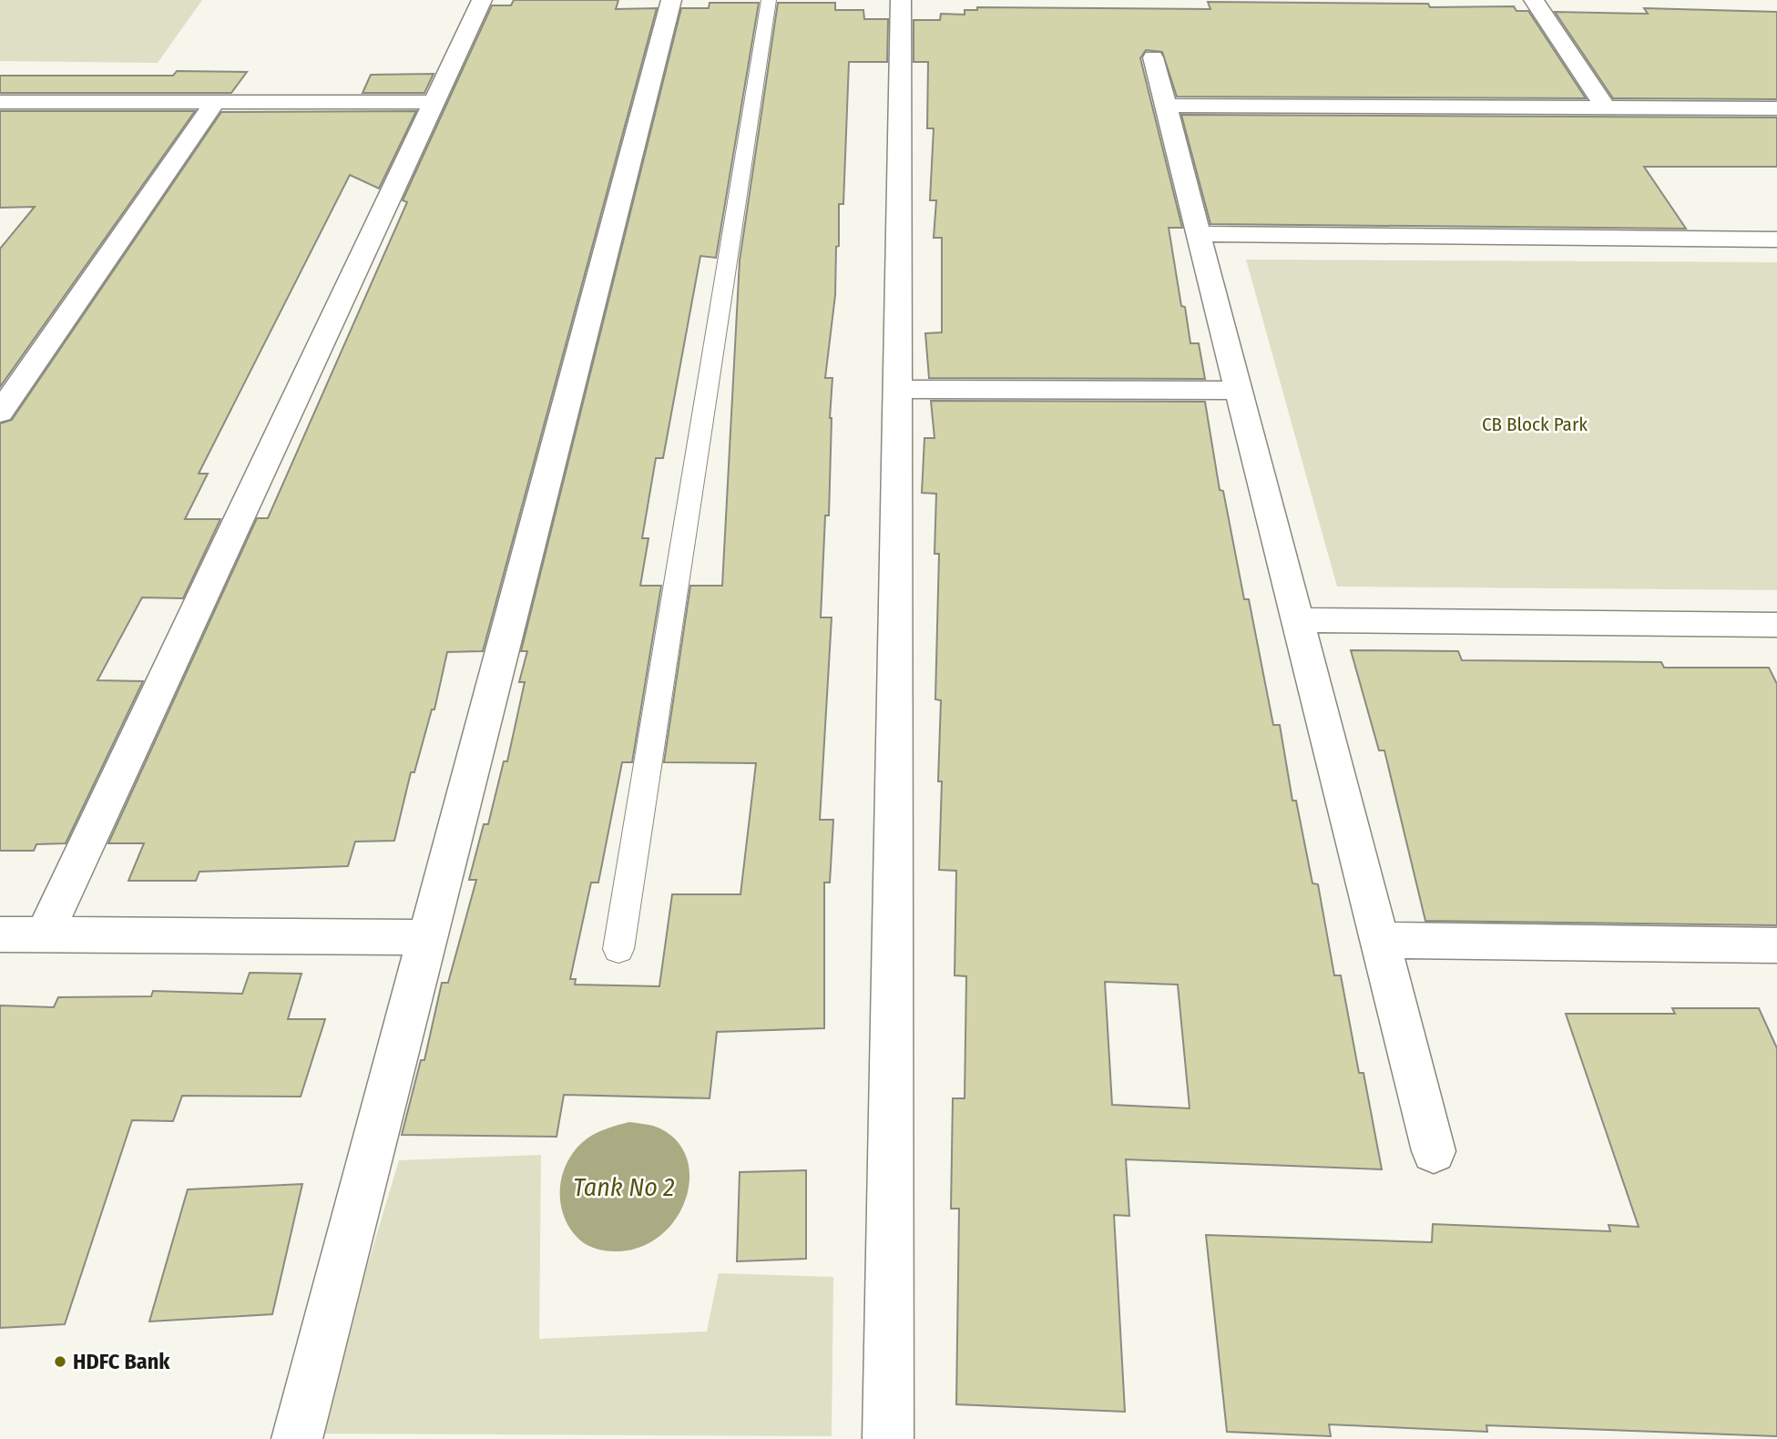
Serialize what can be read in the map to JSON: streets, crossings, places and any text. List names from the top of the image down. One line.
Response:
{"water":["Tank No 2"],"parks":["CB Block Park"],"places":["HDFC Bank"]}
